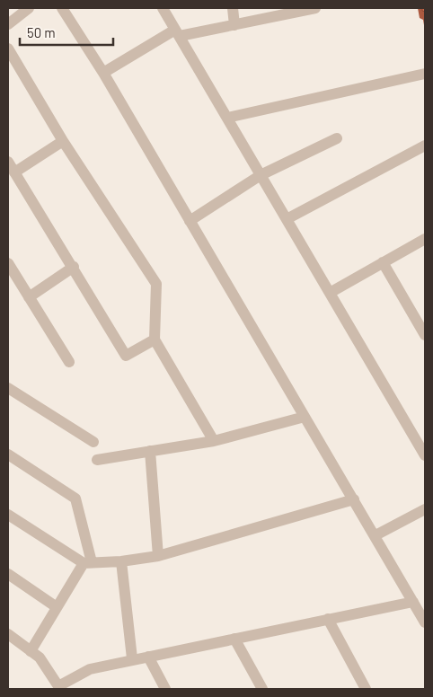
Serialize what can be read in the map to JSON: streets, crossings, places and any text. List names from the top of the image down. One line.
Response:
{"scale_bar":"50 m"}
